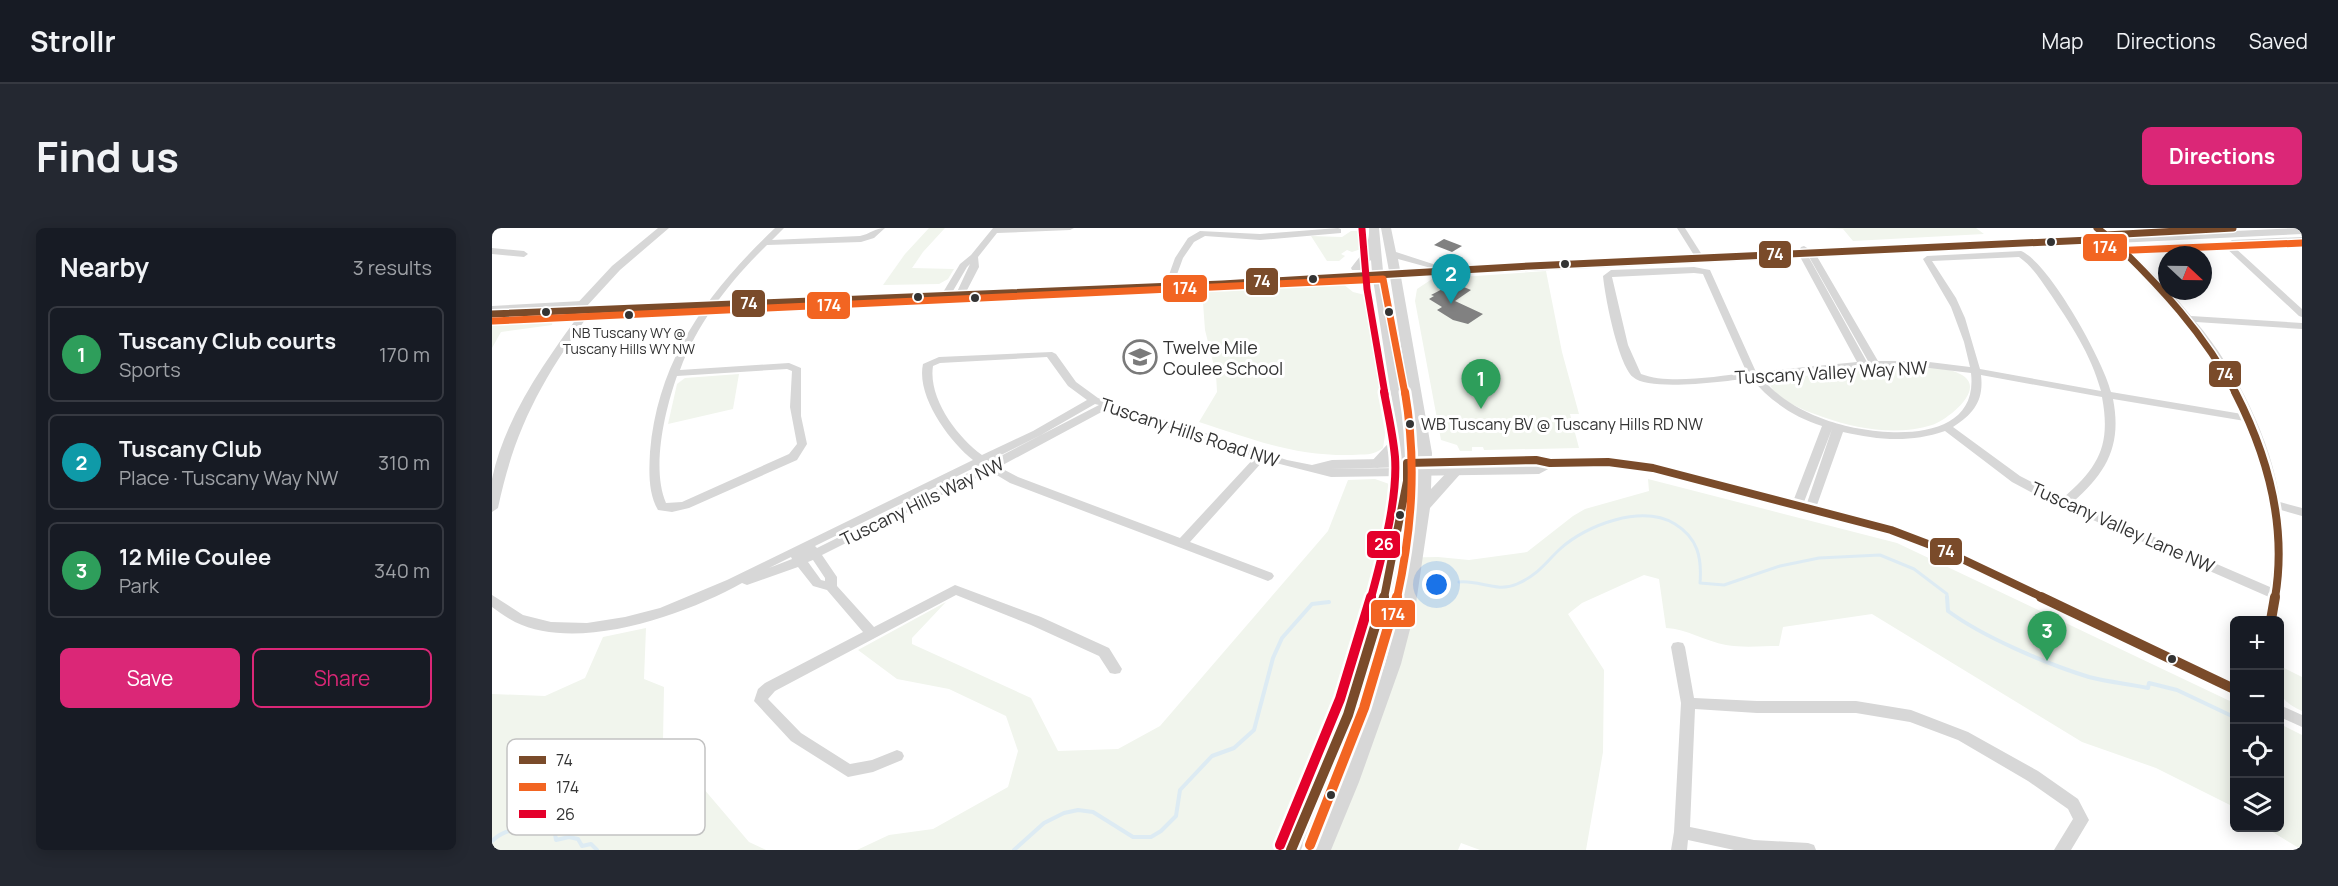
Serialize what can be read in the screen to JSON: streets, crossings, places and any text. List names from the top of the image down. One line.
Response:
{"streets":{"street":["Tuscany Valley Way NW","Tuscany Hills Road NW","Tuscany Hills Way NW","Tuscany Valley Lane NW"]},"crossings":[["Tuscany Hills Road NW","Tuscany Hills Way NW"]],"places":{"other":["NB Tuscany WY @ Tuscany Hills WY NW","WB Tuscany BV @ Tuscany Hills RD NW"],"school or university":["Twelve Mile Coulee School"]},"lines":["transit line 74","transit line 26","transit line 174"],"legend":["74","174","26"],"north":"right","page":{"header":"Strollr","nav":["Map","Directions","Saved"],"title":"Find us","buttons":["Directions",["Save","Share"]],"heading":["Nearby","3 results"],"pins":["2","1","3"],"list":[{"mark":"1","name":"Tuscany Club courts","note":"Sports","value":"170 m"},{"mark":"2","name":"Tuscany Club","note":"Place · Tuscany Way NW","value":"310 m"},{"mark":"3","name":"12 Mile Coulee","note":"Park","value":"340 m"}],"map_buttons":["+","−"]}}
